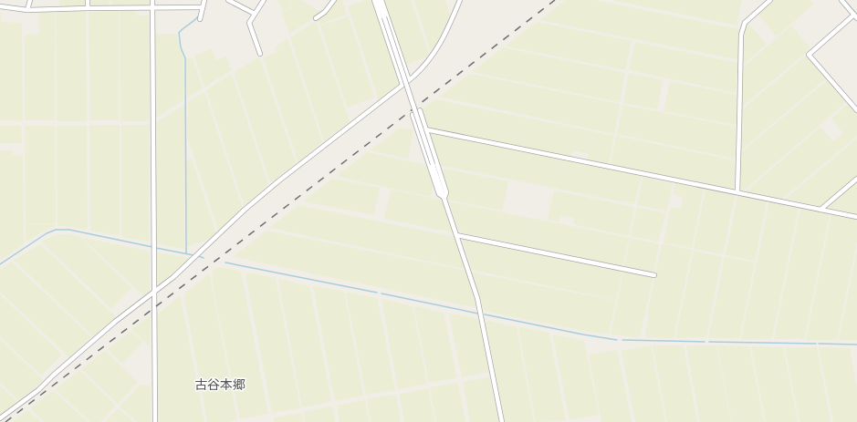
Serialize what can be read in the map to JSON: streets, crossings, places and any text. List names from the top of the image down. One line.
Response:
{"districts":["古谷本郷"]}
